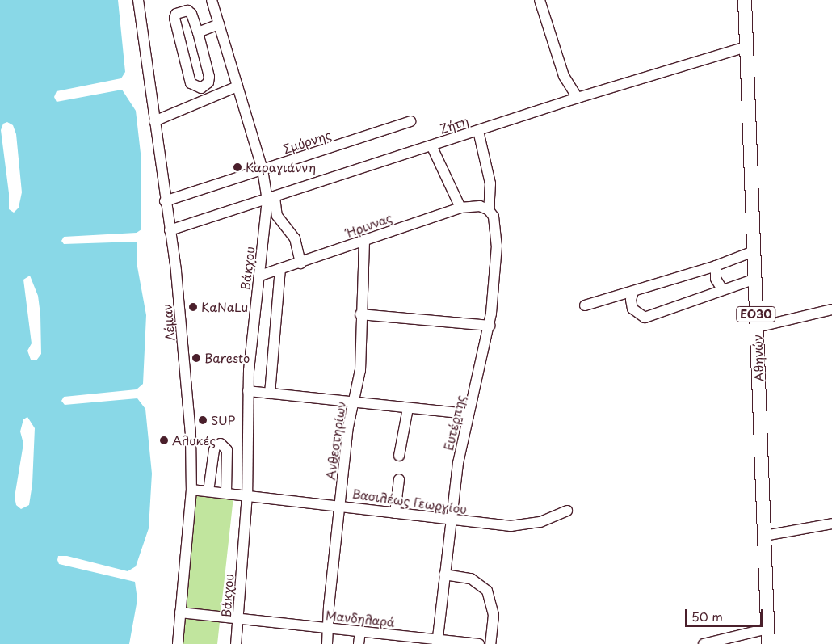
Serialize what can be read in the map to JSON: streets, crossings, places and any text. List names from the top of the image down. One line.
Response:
{"streets":{"main road":["ΕΟ30","Αθηνών"],"street":["Ζήτη","Σμύρνης","Ήριννας","Βάκχου","Λέμαν","Ευτέρπης","Ανθεστηρίων","Βασιλέως Γεωργίου","Μανδηλαρά"]},"crossings":[["Ζήτη","Βάκχου"],["Ζήτη","Λέμαν"],["Ζήτη","Αθηνών"],["Σμύρνης","Βάκχου"],["Σμύρνης","Λέμαν"],["Ήριννας","Βάκχου"],["Ήριννας","Ευτέρπης"],["Ήριννας","Ανθεστηρίων"],["Βάκχου","Βασιλέως Γεωργίου"],["Βάκχου","Μανδηλαρά"],["Λέμαν","Βασιλέως Γεωργίου"],["Λέμαν","Μανδηλαρά"],["Ευτέρπης","Βασιλέως Γεωργίου"],["Ευτέρπης","Μανδηλαρά"],["Ανθεστηρίων","Βασιλέως Γεωργίου"],["Ανθεστηρίων","Μανδηλαρά"]],"places":["Καραγιάννη","KaNaLu","Baresto","SUP","Αλυκές"],"scale_bar":"50 m"}
